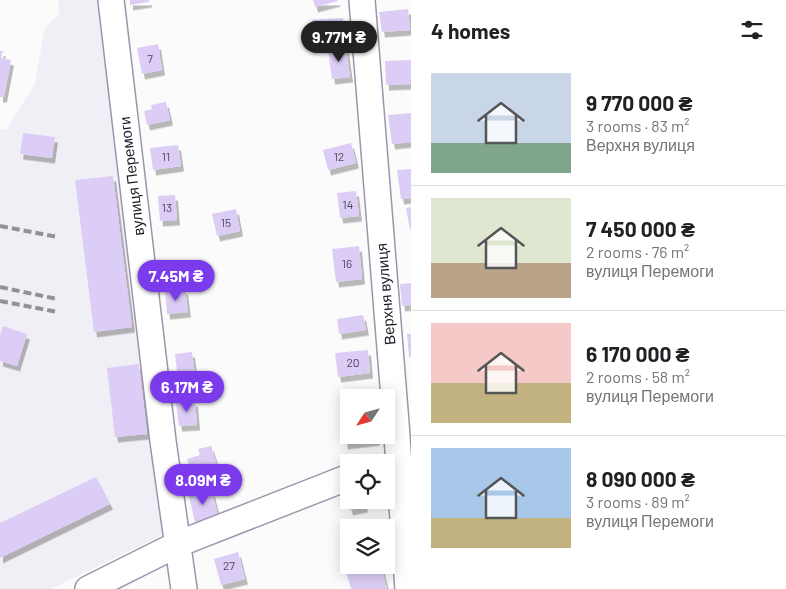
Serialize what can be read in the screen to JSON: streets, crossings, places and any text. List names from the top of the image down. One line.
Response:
{"streets":{"street":["вулиця Перемоги","Верхня вулиця"]},"house_numbers":["7","11","12","14","13","15","16","20","27"],"north":"bottom left","page":{"heading":"4 homes","price":["9.77M ₴","7.45M ₴","6.17M ₴","8.09M ₴"],"list":[{"name":"9 770 000 ₴","note":"3 rooms · 83 m² · Верхня вулиця"},{"name":"7 450 000 ₴","note":"2 rooms · 76 m² · вулиця Перемоги"},{"name":"6 170 000 ₴","note":"2 rooms · 58 m² · вулиця Перемоги"},{"name":"8 090 000 ₴","note":"3 rooms · 89 m² · вулиця Перемоги"}]}}
